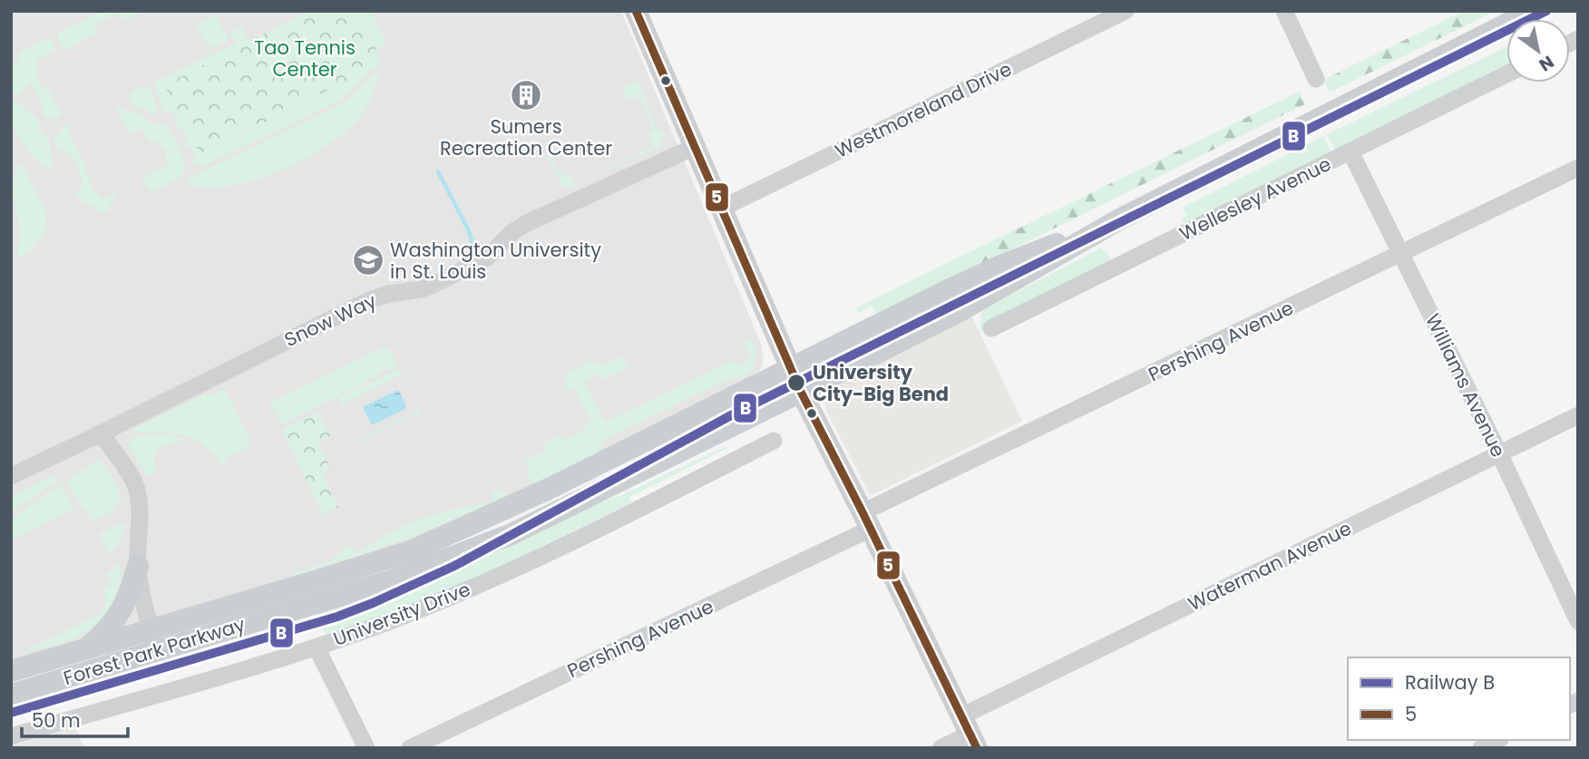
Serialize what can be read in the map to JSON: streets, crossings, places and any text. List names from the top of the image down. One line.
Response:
{"streets":{"main road":["Forest Park Parkway"],"street":["Westmoreland Drive","Wellesley Avenue","Snow Way","Pershing Avenue","Williams Avenue","Waterman Avenue","University Drive"]},"crossings":[["Wellesley Avenue","Williams Avenue"],["Pershing Avenue","Williams Avenue"],["Williams Avenue","Waterman Avenue"]],"parks":["Tao Tennis Center"],"places":{"building":["Sumers Recreation Center"],"school or university":["Washington University in St. Louis"],"other":["University City-Big Bend"]},"lines":["rail line B","transit line 5"],"legend":["Railway B","5"],"scale_bar":"50 m","north":"bottom right"}
